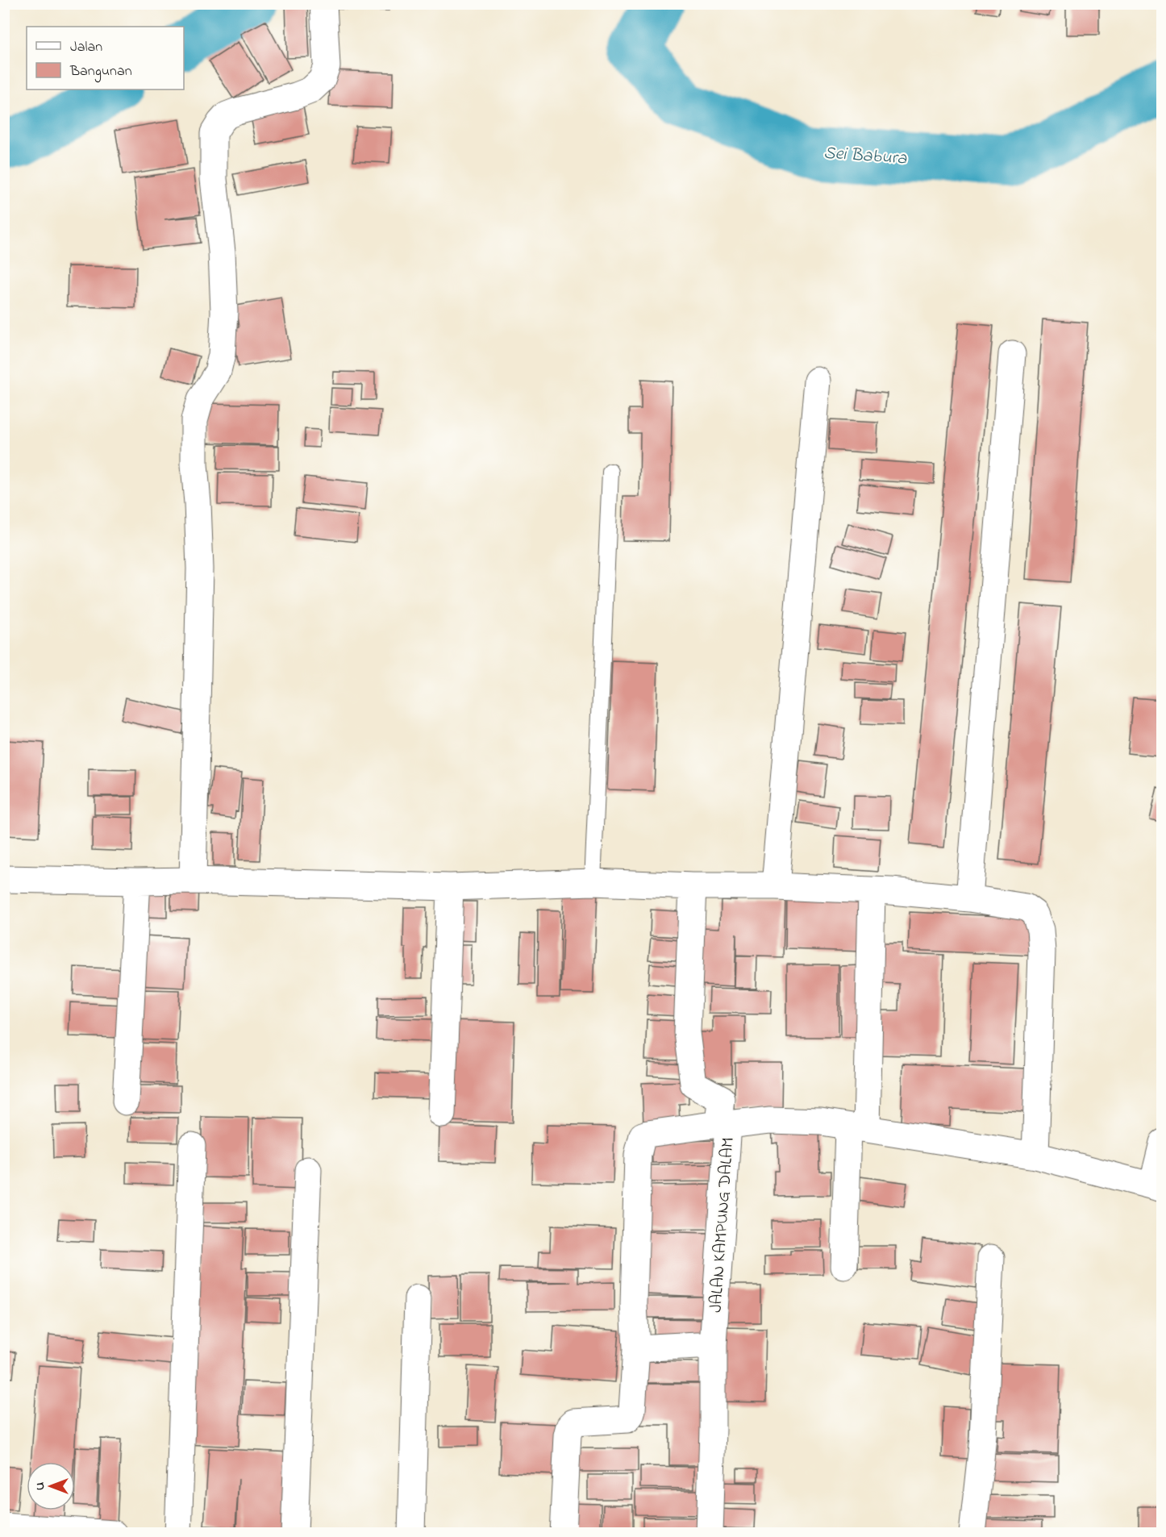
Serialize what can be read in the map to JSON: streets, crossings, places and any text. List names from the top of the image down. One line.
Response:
{"streets":{"street":["JALAN KAMPUNG DALAM"]},"water":["Sei Babura"],"legend":["Jalan","Bangunan"],"north":"left"}
